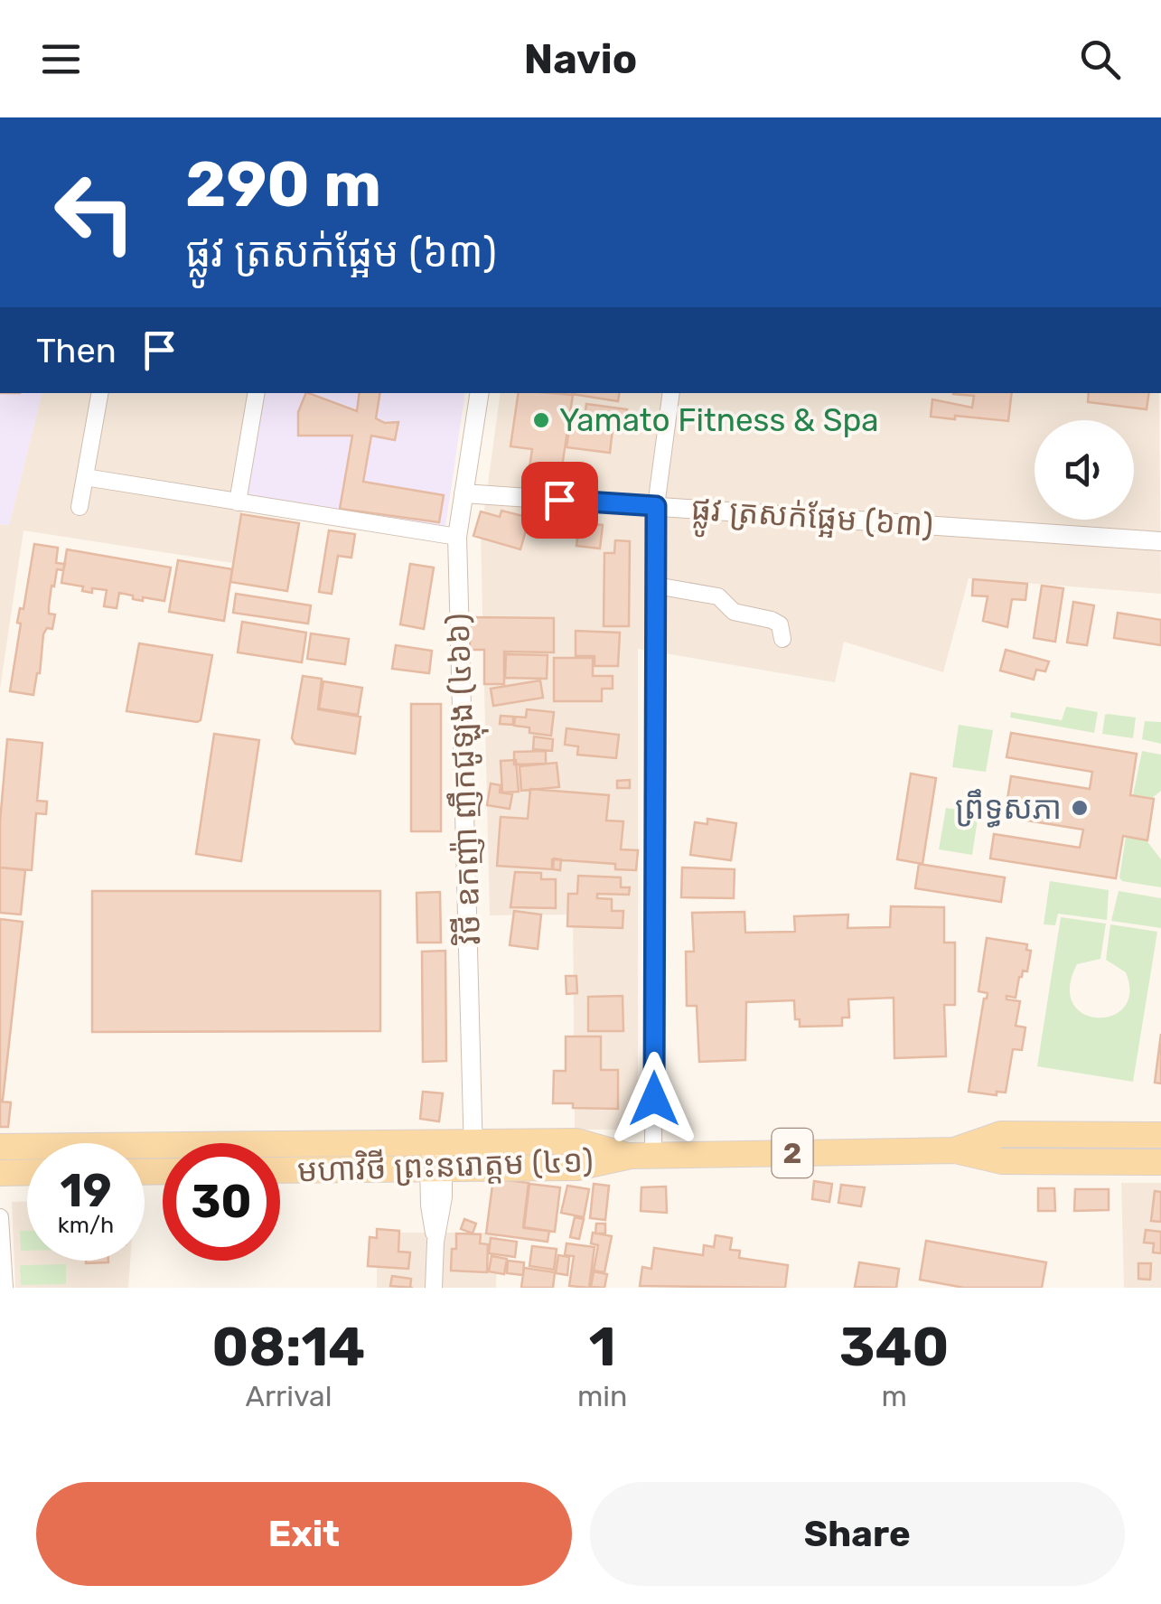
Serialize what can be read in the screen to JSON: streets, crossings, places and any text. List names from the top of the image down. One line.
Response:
{"streets":{"main road":["2","មហាវិថី ព្រះនរោត្តម (៤១)"],"street":["ផ្លូវ ត្រសក់ផ្អែម (៦៣)","វិថី ឧកញ៉ា ញឹកជូឡុង (៤៦៦)"]},"crossings":[["ផ្លូវ ត្រសក់ផ្អែម (៦៣)","វិថី ឧកញ៉ា ញឹកជូឡុង (៤៦៦)"],["វិថី ឧកញ៉ា ញឹកជូឡុង (៤៦៦)","មហាវិថី ព្រះនរោត្តម (៤១)"]],"places":["Yamato Fitness & Spa","ព្រឹទ្ធសភា"],"page":{"header":"Navio","turn":["290 m","ផ្លូវ ត្រសក់ផ្អែម (៦៣)"],"then":"Then","speed":"19 km/h","limit":"30","eta":["08:14","Arrival","1","min","340","m"],"buttons":["Exit","Share"]}}
